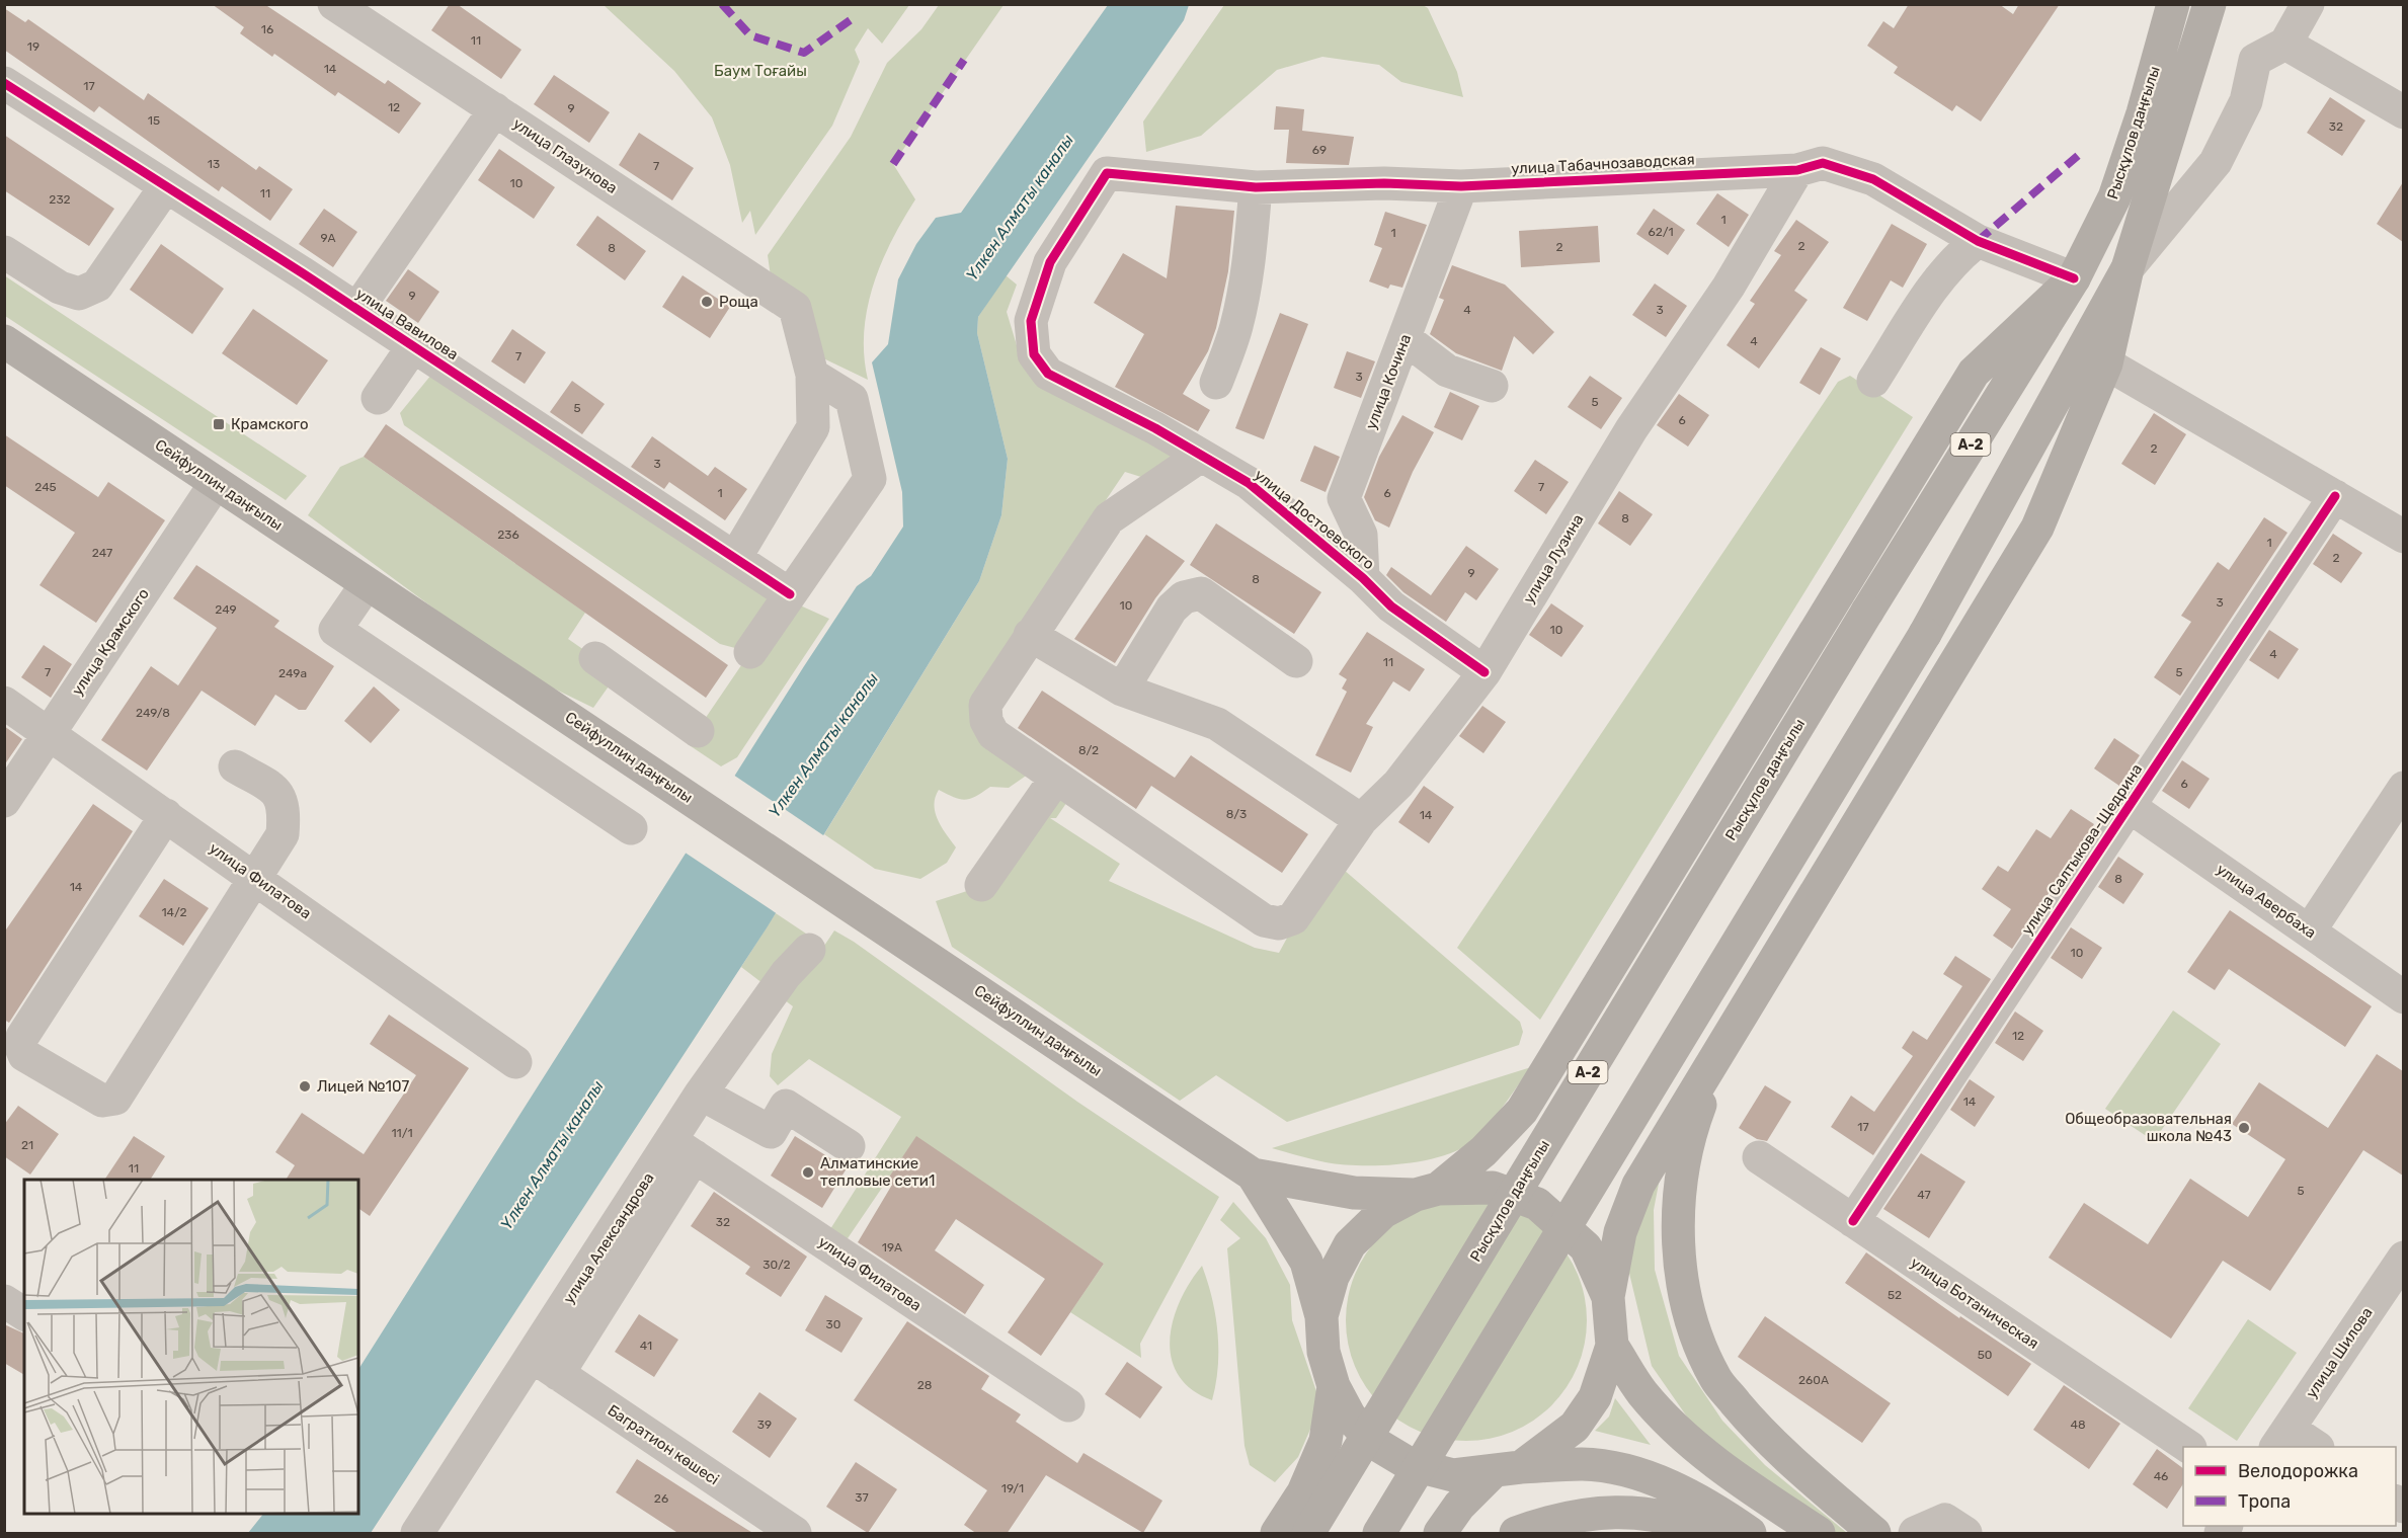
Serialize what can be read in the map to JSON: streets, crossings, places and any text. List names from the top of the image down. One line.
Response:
{"streets":{"main road":["Рысқұлов даңғылы","A-2","Сейфуллин даңғылы"],"street":["улица Глазунова","улица Табачнозаводская","улица Вавилова","улица Кочина","улица Достоевского","улица Лузина","улица Крамского","улица Салтыкова-Щедрина","улица Филатова","улица Авербаха","улица Ботаническая","улица Шилова","Багратион көшесі"]},"crossings":[["Рысқұлов даңғылы","улица Табачнозаводская"],["улица Табачнозаводская","улица Кочина"],["улица Табачнозаводская","улица Достоевского"],["улица Табачнозаводская","улица Лузина"],["улица Кочина","улица Достоевского"],["Сейфуллин даңғылы","улица Крамского"],["улица Достоевского","улица Лузина"],["улица Крамского","улица Филатова"],["улица Салтыкова-Щедрина","улица Авербаха"],["улица Салтыкова-Щедрина","улица Ботаническая"]],"water":["Үлкен Алматы каналы"],"parks":["Баум Тоғайы"],"places":{"other":["Роща","Лицей №107","Общеобразовательная школа №43","Алматинские тепловые сети1"],"transit":["Крамского"]},"house_numbers":["16","11","19","14","17","12","9","15","32","69","13","7","10","11","232","1","62/1","1","9А","2","2","8","9","4","3","4","7","3","5","5","6","2","3","245","7","1","6","8","236","1","247","2","9","8","3","10","249","10","4","11","7","5","249а","249/8","8/2","6","8/3","14","8","14","14/2","10","12","14","17","11/1","21","11","5","47","32","19А","30/2","52","30","41","50","260А","28","39","48","46","19/1","37","26"],"legend":["Велодорожка","Тропа"]}
